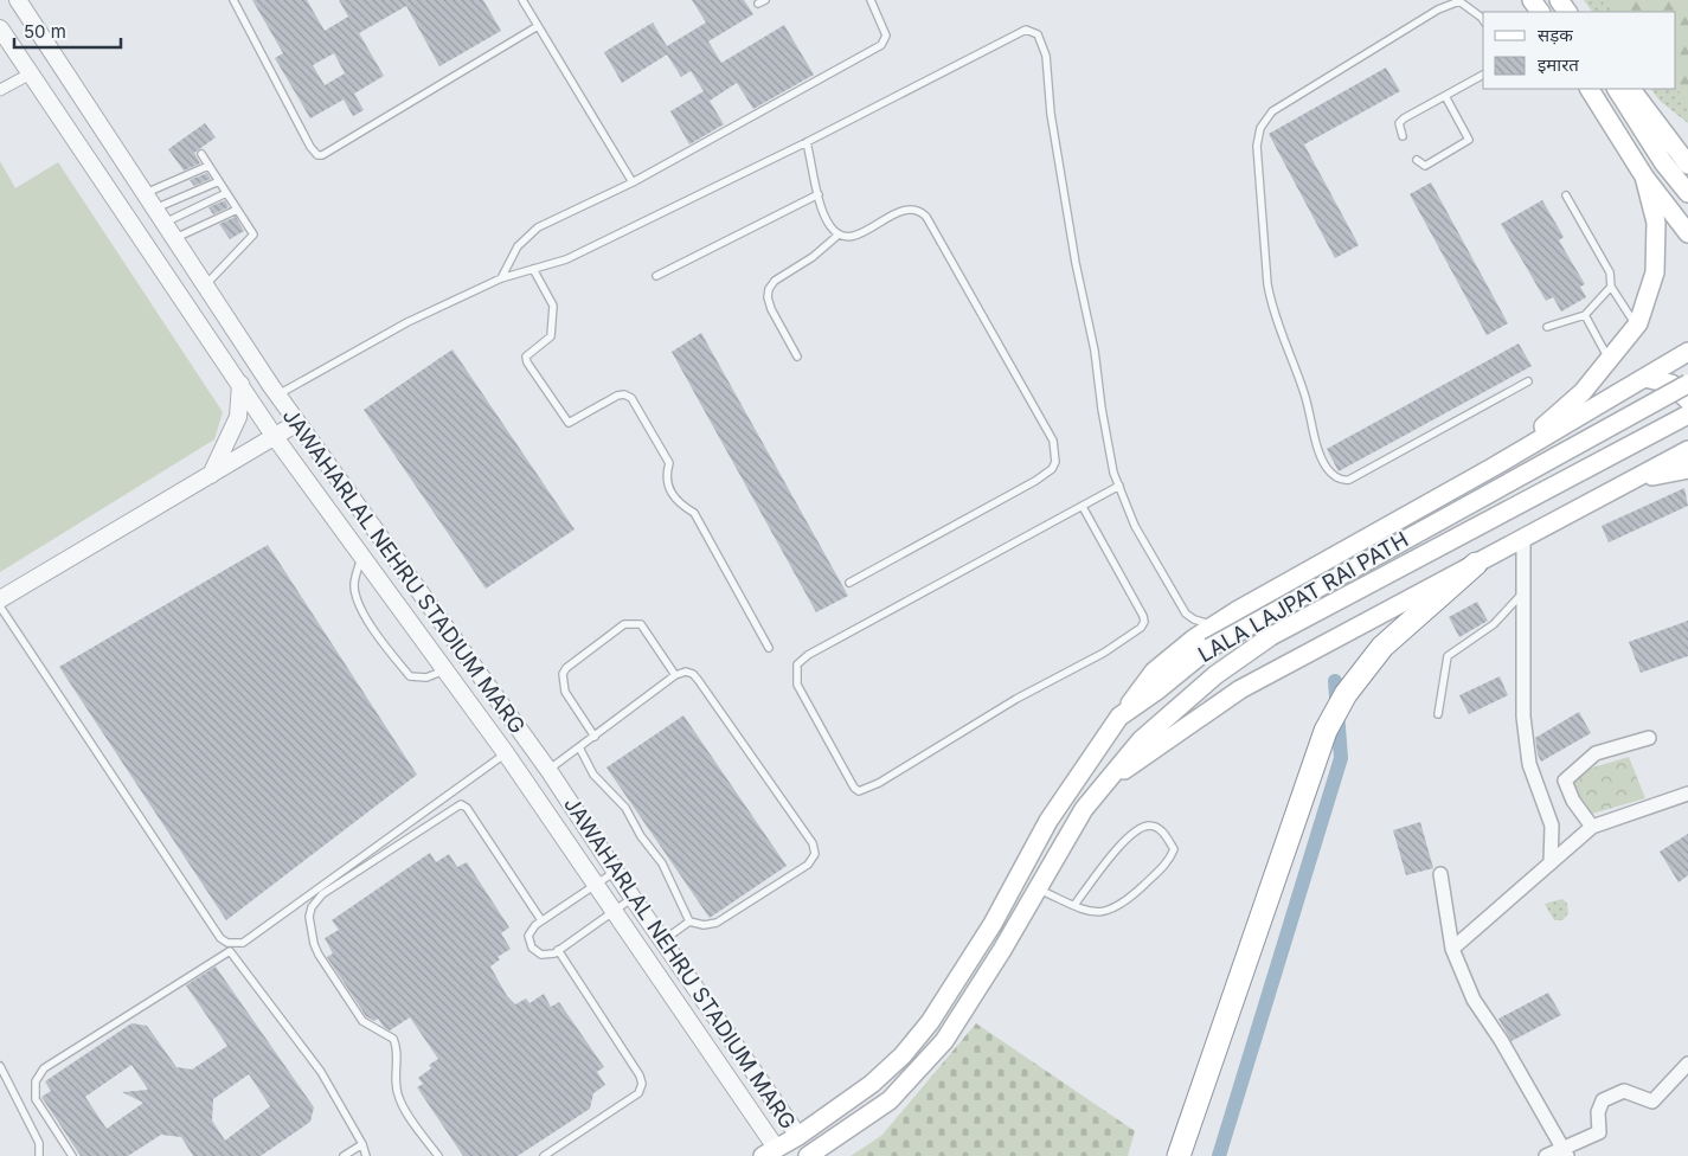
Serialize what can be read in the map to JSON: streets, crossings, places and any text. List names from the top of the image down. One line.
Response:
{"streets":{"main road":["LALA LAJPAT RAI PATH"],"street":["JAWAHARLAL NEHRU STADIUM MARG"]},"crossings":[["JAWAHARLAL NEHRU STADIUM MARG","LALA LAJPAT RAI PATH"]],"legend":["सड़क","इमारत"],"scale_bar":"50 m"}
